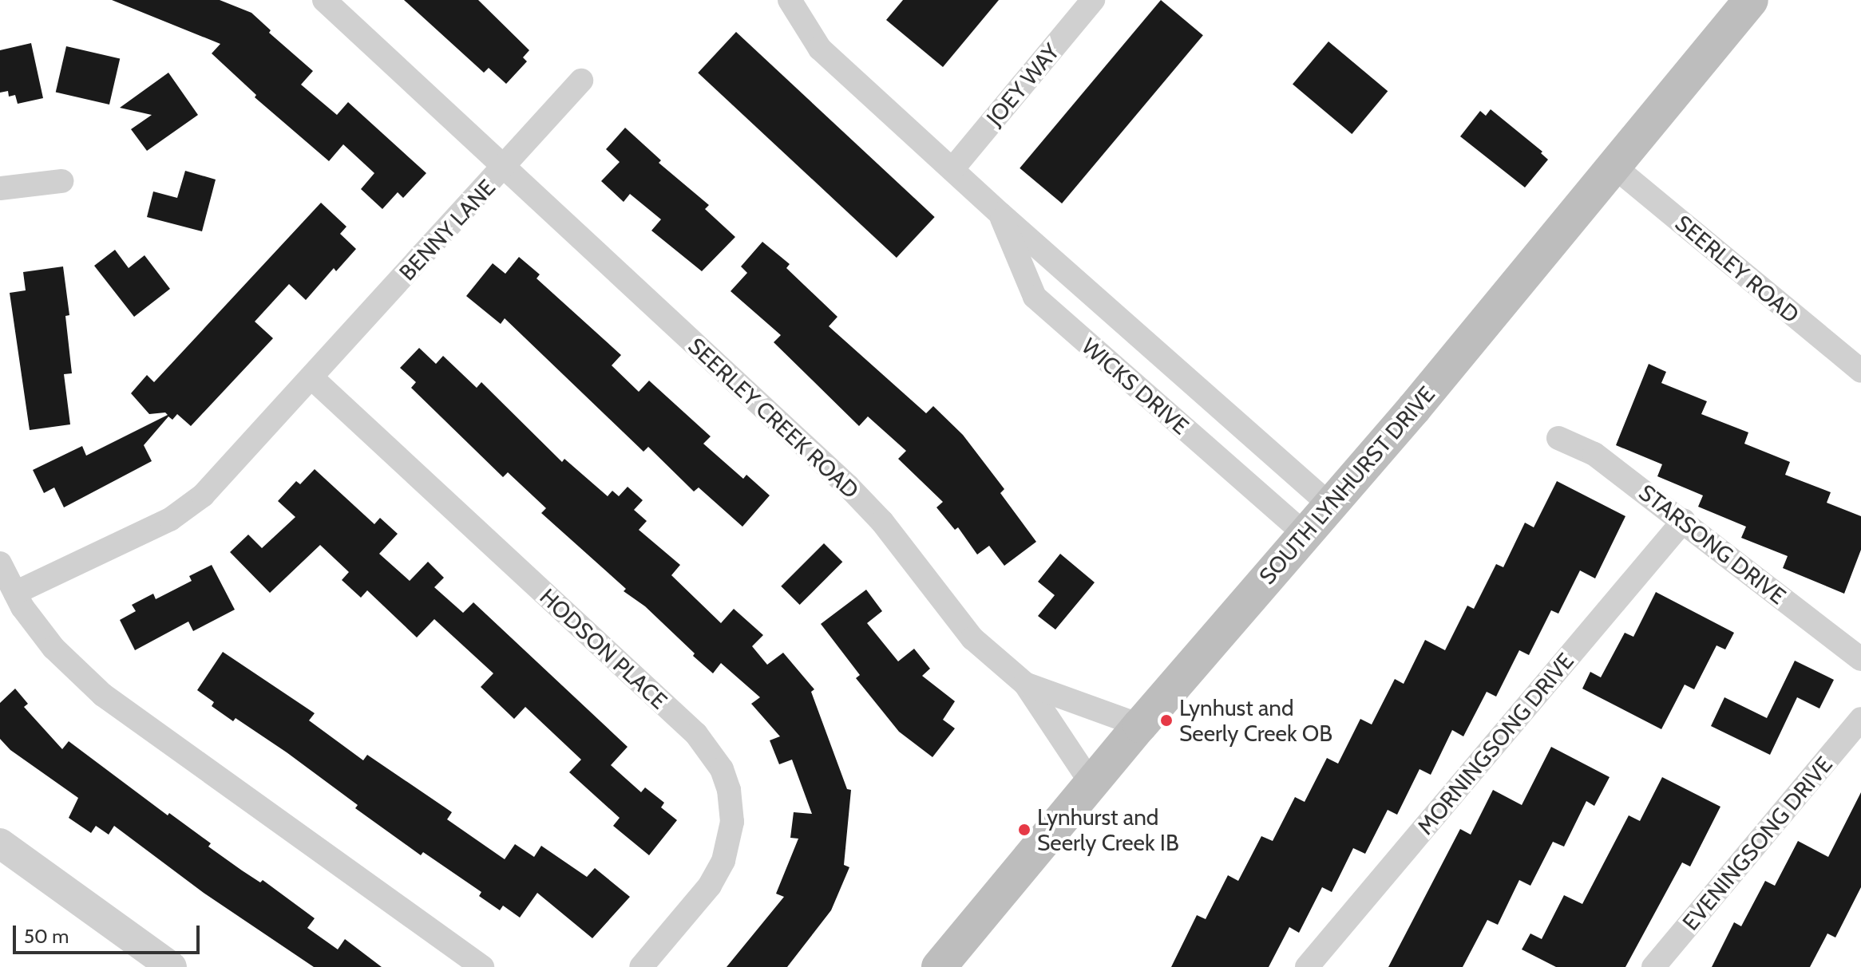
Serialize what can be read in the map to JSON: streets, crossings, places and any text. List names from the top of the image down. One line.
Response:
{"streets":{"main road":["SOUTH LYNHURST DRIVE"],"street":["JOEY WAY","BENNY LANE","SEERLEY ROAD","WICKS DRIVE","SEERLEY CREEK ROAD","STARSONG DRIVE","HODSON PLACE","MORNINGSONG DRIVE","EVENINGSONG DRIVE"]},"crossings":[["JOEY WAY","WICKS DRIVE"],["BENNY LANE","SEERLEY CREEK ROAD"],["BENNY LANE","HODSON PLACE"],["SEERLEY ROAD","SOUTH LYNHURST DRIVE"],["WICKS DRIVE","SOUTH LYNHURST DRIVE"],["SEERLEY CREEK ROAD","SOUTH LYNHURST DRIVE"],["STARSONG DRIVE","MORNINGSONG DRIVE"]],"places":["Lynhust and Seerly Creek OB","Lynhurst and Seerly Creek IB"],"scale_bar":"50 m"}
